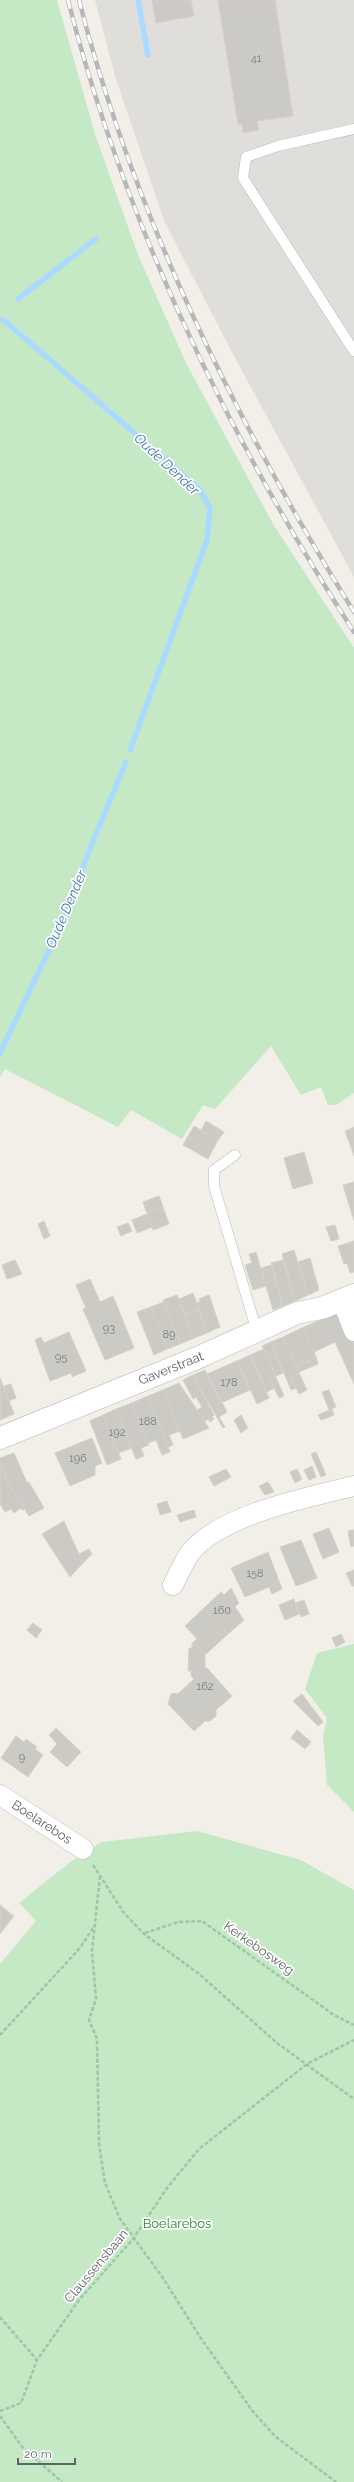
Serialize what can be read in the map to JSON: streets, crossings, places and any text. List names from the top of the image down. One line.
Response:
{"streets":{"street":["Gaverstraat","Boelarebos"],"path":["Kerkebosweg","Claussensbaan"]},"water":["Oude Dender"],"parks":["Boelarebos"],"house_numbers":["41","93","89","95","178","188","192","196","158","160","162","9"],"scale_bar":"20 m"}
